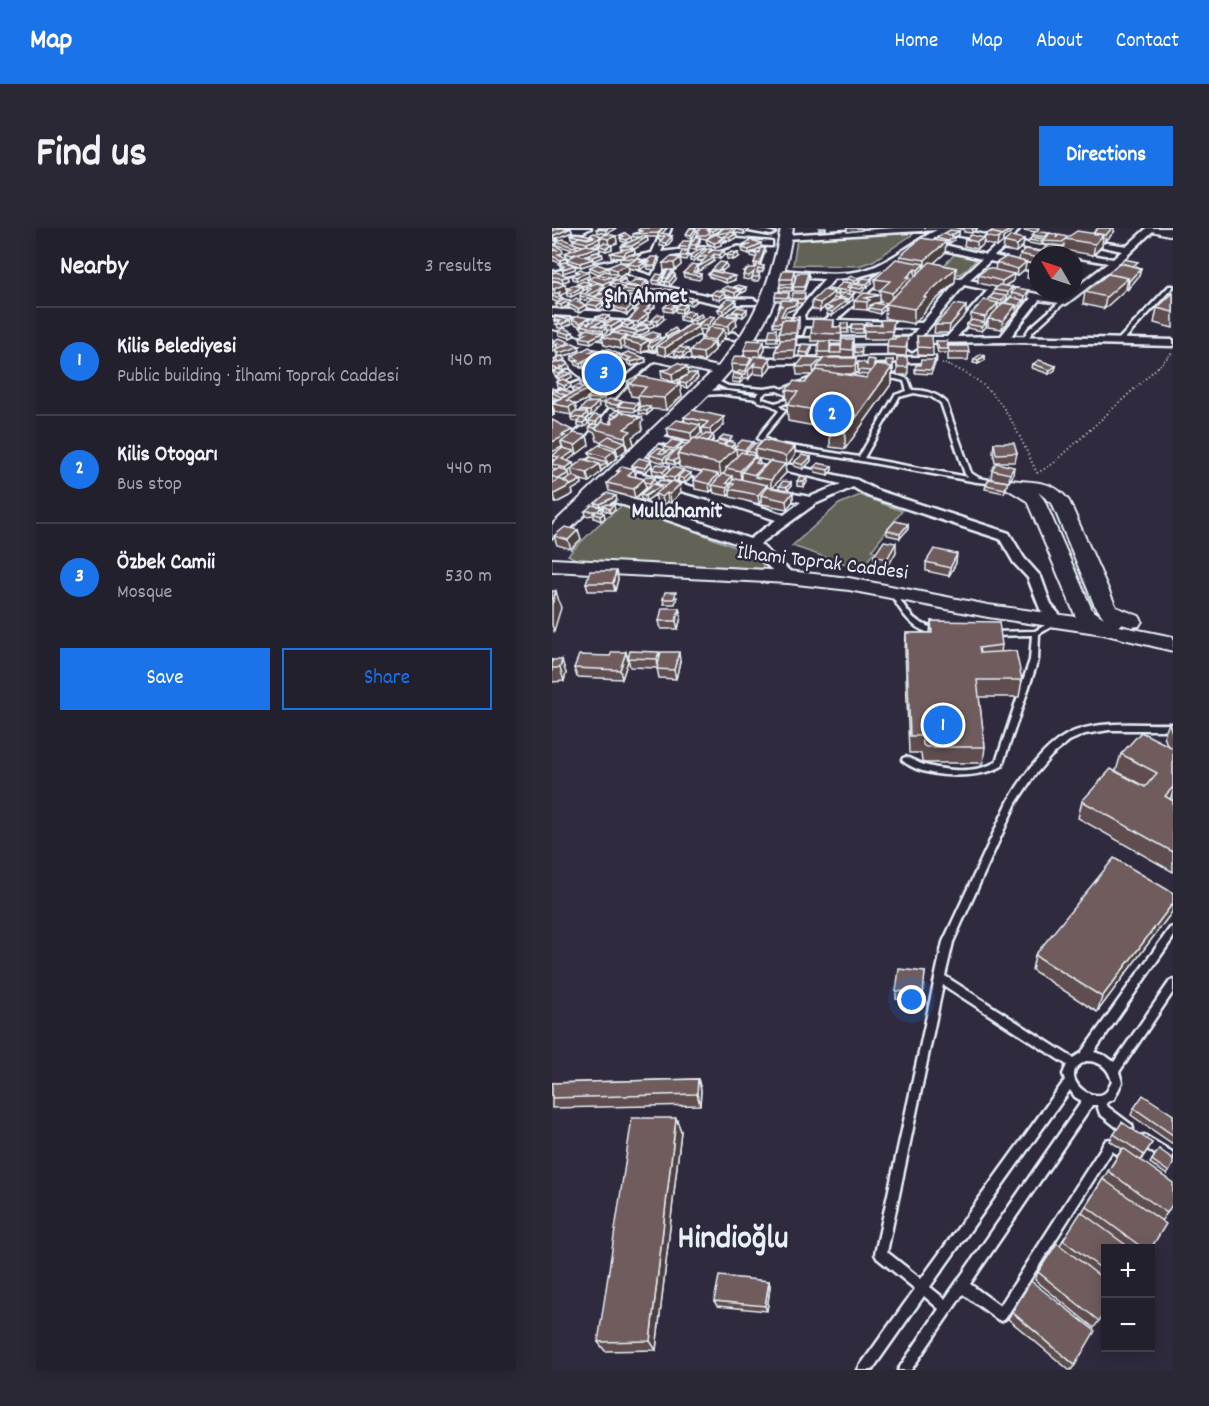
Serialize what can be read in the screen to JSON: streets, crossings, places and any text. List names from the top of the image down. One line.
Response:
{"streets":{"main road":["İlhami Toprak Caddesi"]},"districts":["Şıh Ahmet","Mullahamit","Hindioğlu"],"north":"top left","page":{"header":"Map","nav":["Home","Map","About","Contact"],"title":"Find us","buttons":["Directions",["Save","Share"]],"heading":["Nearby","3 results"],"list":[{"mark":"1","name":"Kilis Belediyesi","note":"Public building · İlhami Toprak Caddesi","value":"140 m"},{"mark":"2","name":"Kilis Otogarı","note":"Bus stop","value":"440 m"},{"mark":"3","name":"Özbek Camii","note":"Mosque","value":"530 m"}],"pins":["3","2","1"],"map_buttons":["+","−"]}}
